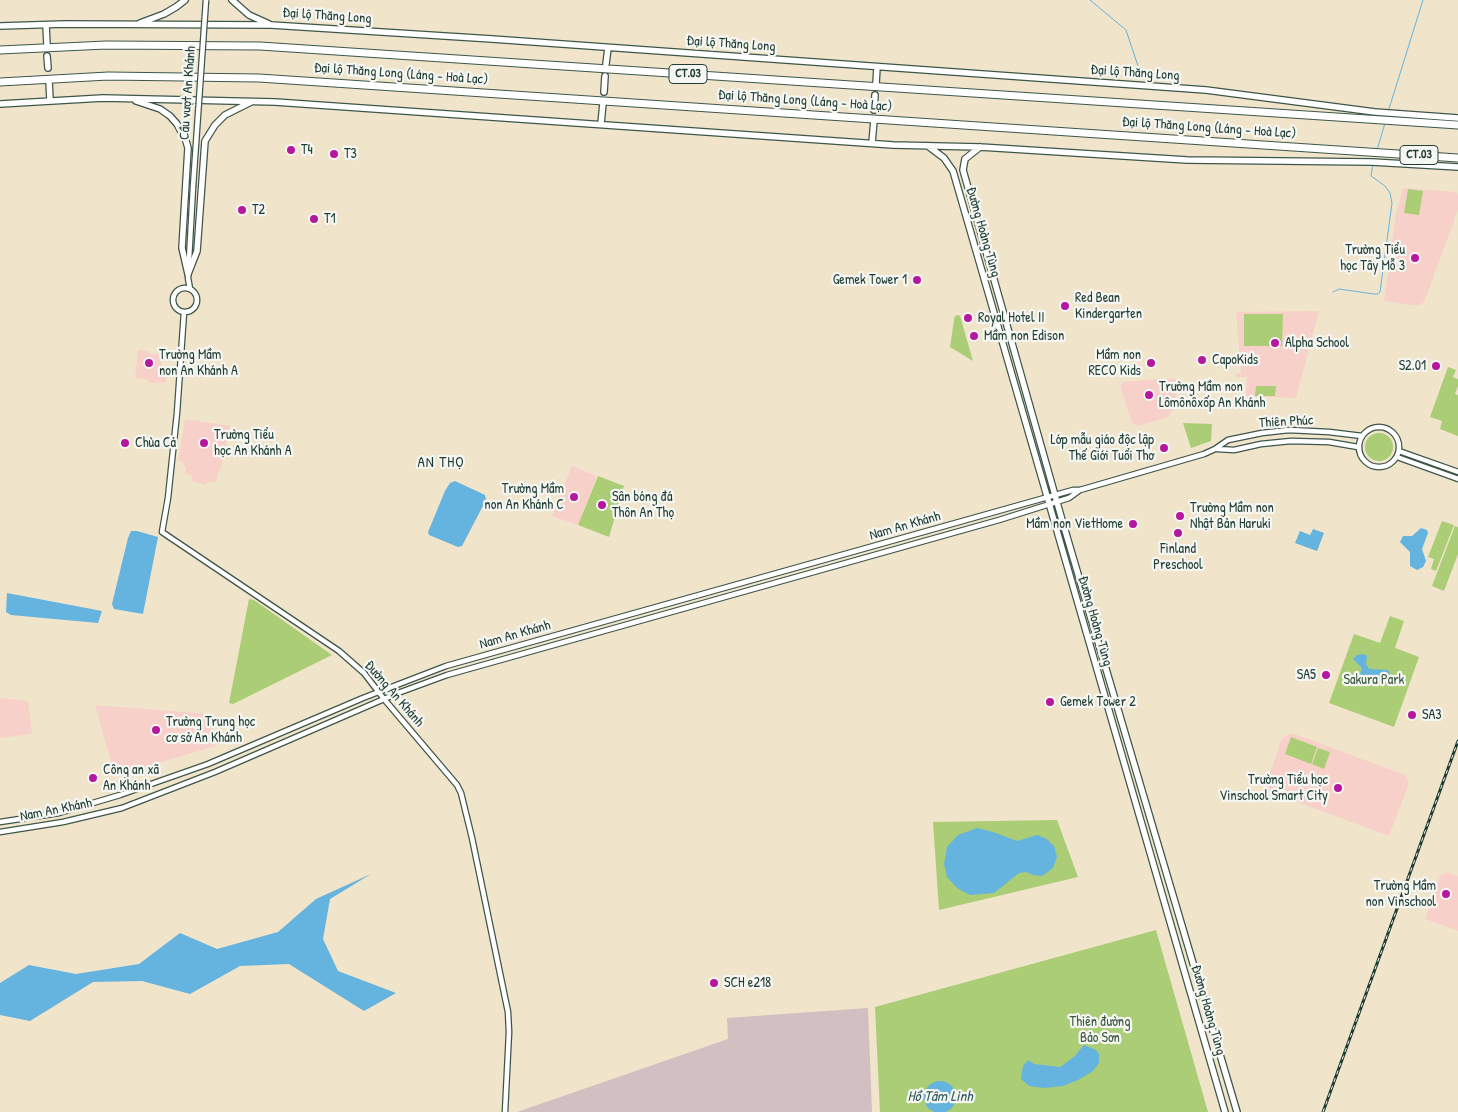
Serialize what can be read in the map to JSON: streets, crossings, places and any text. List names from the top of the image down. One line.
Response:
{"streets":{"highway":["Đại lộ Thăng Long (Láng - Hoà Lạc)","CT.03"],"main road":["Đại lộ Thăng Long","Đường Hoàng Tùng"],"street":["Cầu vượt An Khánh","Thiên Phúc","Nam An Khánh","Đường An Khánh"]},"crossings":[["Đường Hoàng Tùng","Thiên Phúc"],["Đường Hoàng Tùng","Nam An Khánh"],["Thiên Phúc","Nam An Khánh"],["Nam An Khánh","Đường An Khánh"]],"districts":["AN THỌ"],"water":["Hồ Tâm Linh"],"parks":["Sakura Park","Thiên đường Bảo Sơn"],"places":["T4","T3","T2","T1","Trường Tiểu học Tây Mỗ 3","Gemek Tower 1","Red Bean Kindergarten","Royal Hotel II","Mầm non Edison","Alpha School","CapoKids","Trường Mầm non An Khánh A","Mầm non RECO Kids","S2.01","Trường Mầm non Lômônôxốp An Khánh","Chùa Cả","Trường Tiểu học An Khánh A","Lớp mẫu giáo độc lập Thế Giới Tuổi Thơ","Trường Mầm non An Khánh C","Sân bóng đá Thôn An Thọ","Trường Mầm non Nhật Bản Haruki","Mầm non VietHome","Finland Preschool","SA5","Gemek Tower 2","SA3","Trường Trung học cơ sở An Khánh","Công an xã An Khánh","Trường Tiểu học Vinschool Smart City","Trường Mầm non Vinschool","SCH e218"]}
